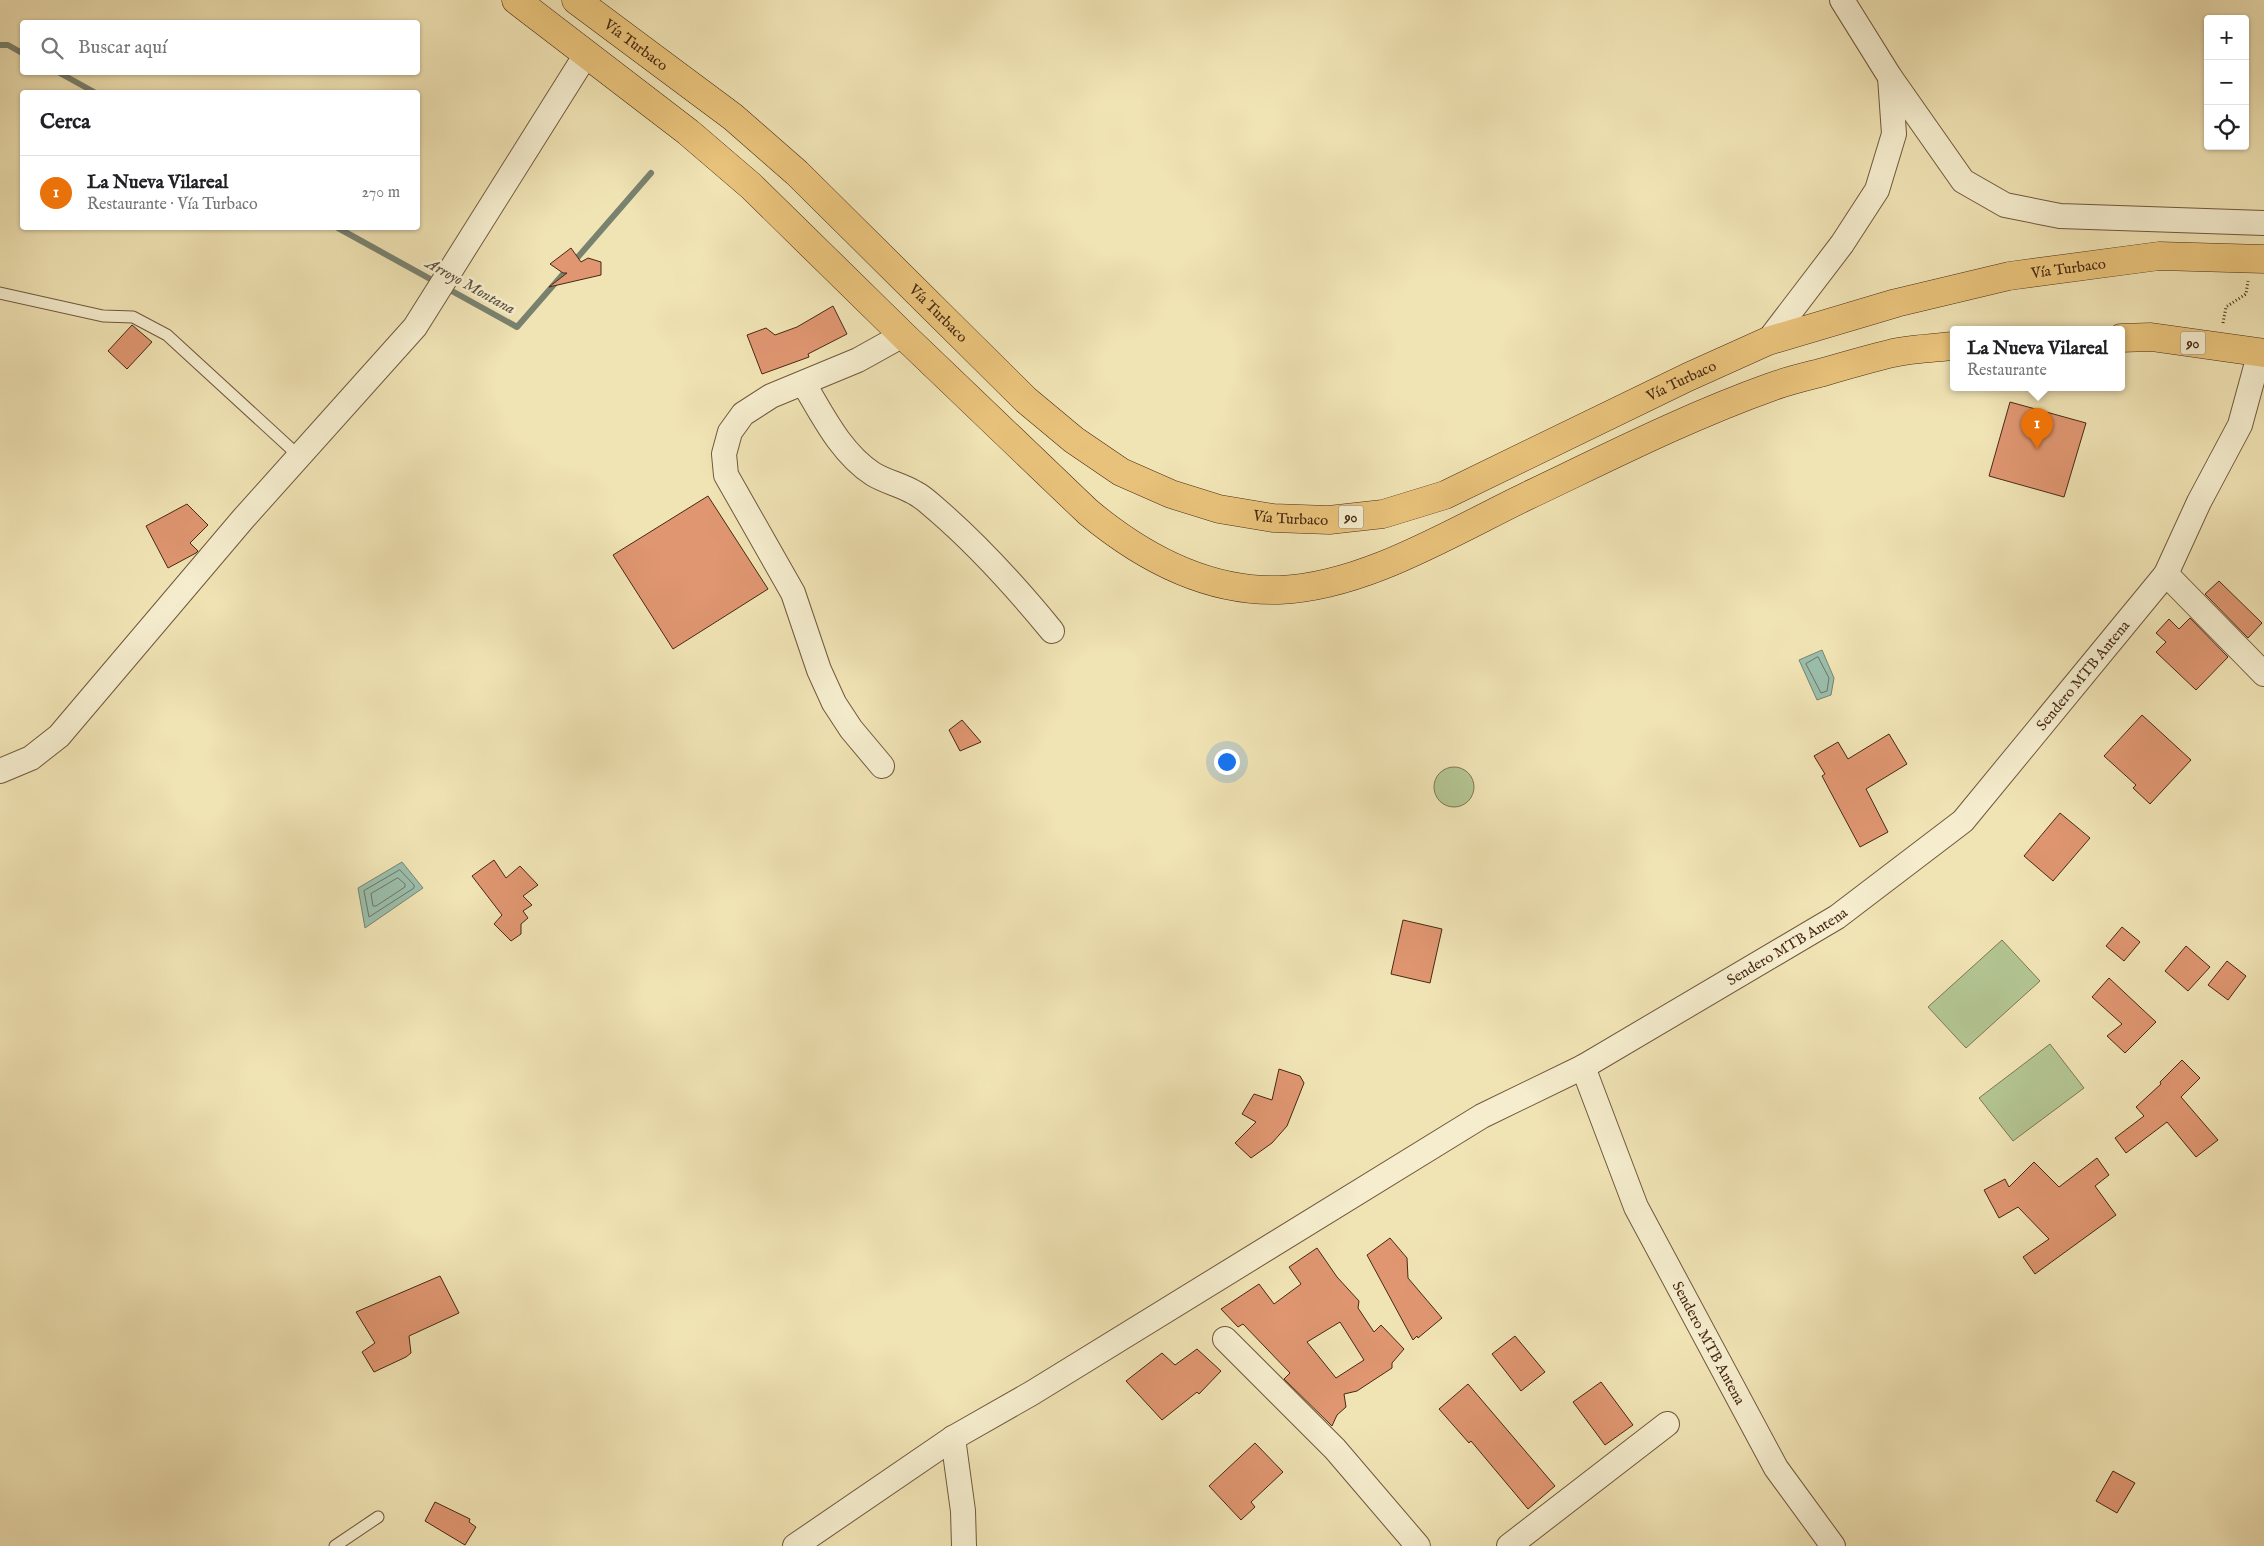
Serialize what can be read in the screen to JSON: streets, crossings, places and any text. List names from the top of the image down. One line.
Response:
{"streets":{"highway":["Vía Turbaco","90"],"street":["Sendero MTB Antena"]},"crossings":[["90","Sendero MTB Antena"]],"water":["Arroyo Montana"],"page":{"map_buttons":["+","−"],"search":"Buscar aquí","heading":"Cerca","list":[{"mark":"1","name":"La Nueva Vilareal","note":"Restaurante · Vía Turbaco","value":"270 m"}],"popup":["La Nueva Vilareal","Restaurante"],"pins":"1"}}
